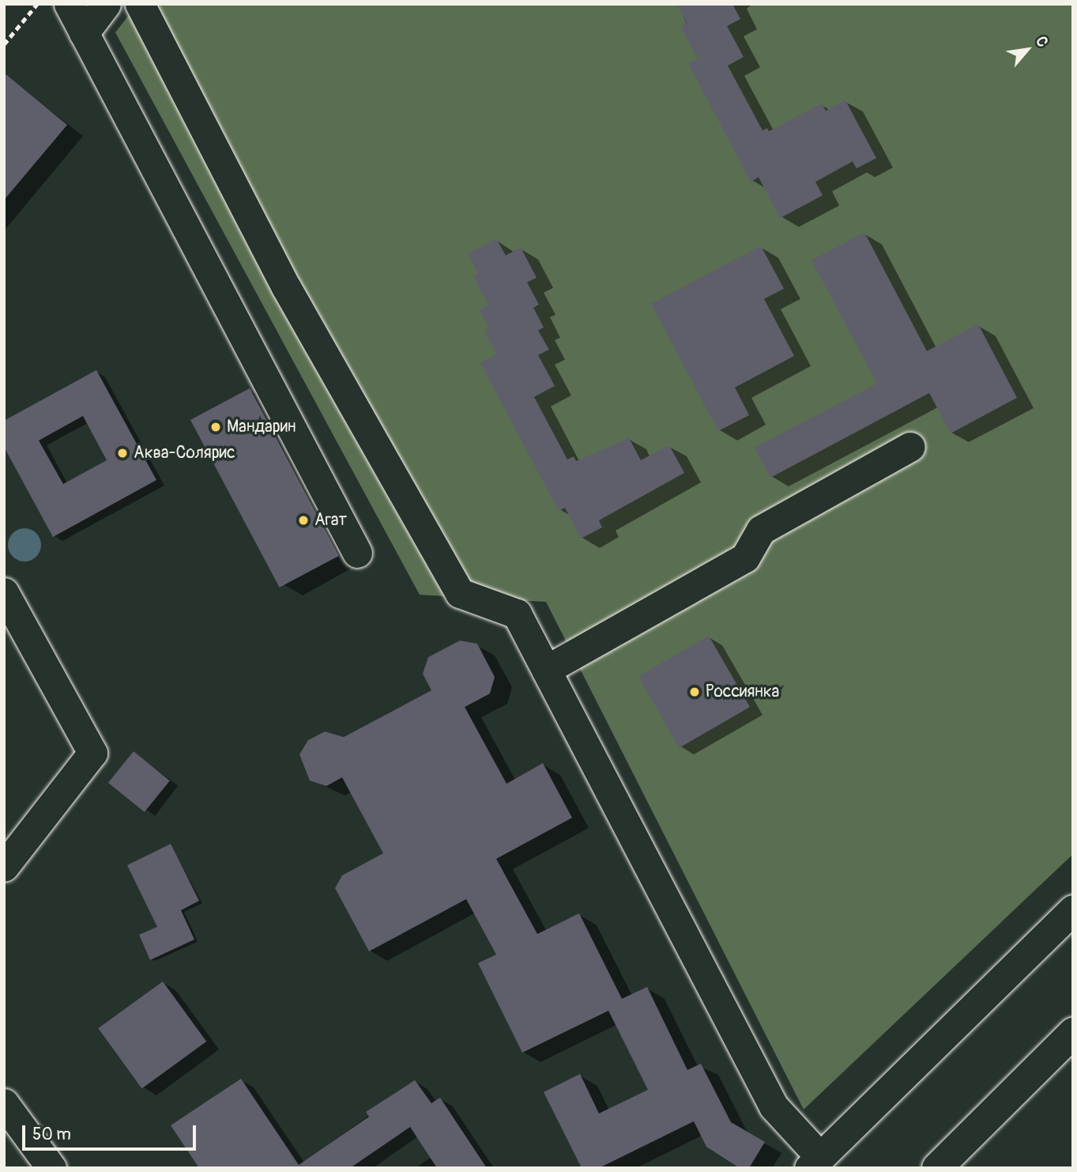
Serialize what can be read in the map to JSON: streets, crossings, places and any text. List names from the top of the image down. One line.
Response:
{"places":["Мандарин","Аква-Солярис","Агат","Россиянка"],"scale_bar":"50 m","north":"top right"}
